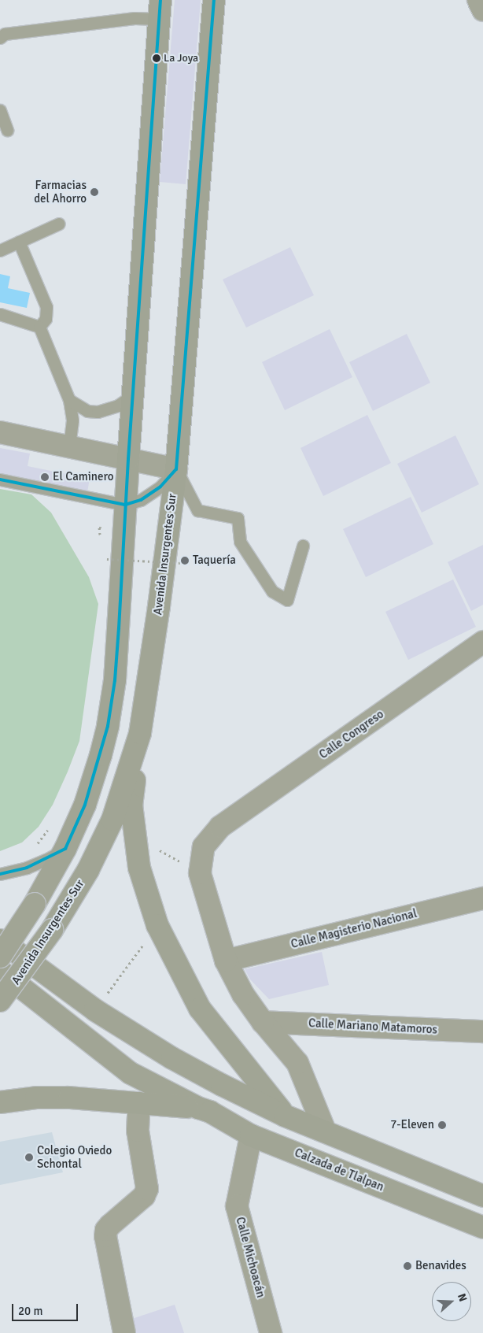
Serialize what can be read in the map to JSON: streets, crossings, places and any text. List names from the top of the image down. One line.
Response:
{"streets":{"main road":["Avenida Insurgentes Sur","Calzada de Tlalpan"],"street":["Calle Congreso","Calle Magisterio Nacional","Calle Mariano Matamoros","Calle Michoacán"]},"crossings":[["Calzada de Tlalpan","Calle Michoacán"]],"places":["La Joya","Farmacias del Ahorro","El Caminero","Taquería","7-Eleven","Colegio Oviedo Schontal","Benavides"],"scale_bar":"20 m","north":"right"}
